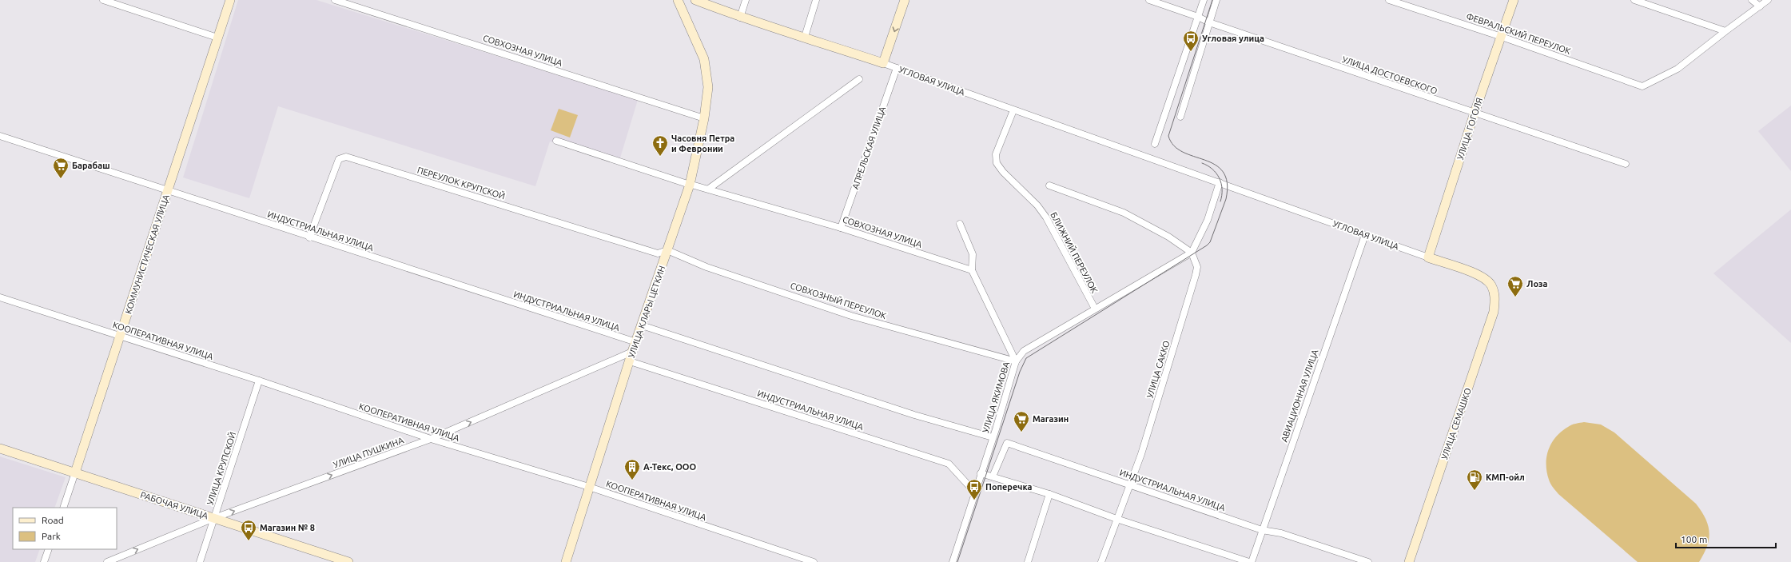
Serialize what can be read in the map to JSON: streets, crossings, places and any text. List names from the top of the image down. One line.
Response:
{"streets":{"street":["ФЕВРАЛЬСКИЙ ПЕРЕУЛОК","СОВХОЗНАЯ УЛИЦА","УЛИЦА ДОСТОЕВСКОГО","УГЛОВАЯ УЛИЦА","УЛИЦА ГОГОЛЯ","АПРЕЛЬСКАЯ УЛИЦА","ПЕРЕУЛОК КРУПСКОЙ","ИНДУСТРИАЛЬНАЯ УЛИЦА","БЛИЖНИЙ ПЕРЕУЛОК","КОММУНИСТИЧЕСКАЯ УЛИЦА","СОВХОЗНЫЙ ПЕРЕУЛОК","УЛИЦА КЛАРЫ ЦЕТКИН","КООПЕРАТИВНАЯ УЛИЦА","УЛИЦА САККО","АВИАЦИОННАЯ УЛИЦА","УЛИЦА ЯКИМОВА","УЛИЦА СЕМАШКО","УЛИЦА ПУШКИНА","УЛИЦА КРУПСКОЙ","РАБОЧАЯ УЛИЦА"]},"crossings":[["ФЕВРАЛЬСКИЙ ПЕРЕУЛОК","УЛИЦА ГОГОЛЯ"],["СОВХОЗНАЯ УЛИЦА","АПРЕЛЬСКАЯ УЛИЦА"],["СОВХОЗНАЯ УЛИЦА","УЛИЦА КЛАРЫ ЦЕТКИН"],["УЛИЦА ДОСТОЕВСКОГО","УЛИЦА ГОГОЛЯ"],["УГЛОВАЯ УЛИЦА","УЛИЦА ГОГОЛЯ"],["УГЛОВАЯ УЛИЦА","АПРЕЛЬСКАЯ УЛИЦА"],["УГЛОВАЯ УЛИЦА","БЛИЖНИЙ ПЕРЕУЛОК"],["УГЛОВАЯ УЛИЦА","АВИАЦИОННАЯ УЛИЦА"],["УГЛОВАЯ УЛИЦА","УЛИЦА СЕМАШКО"],["ПЕРЕУЛОК КРУПСКОЙ","ИНДУСТРИАЛЬНАЯ УЛИЦА"],["ПЕРЕУЛОК КРУПСКОЙ","СОВХОЗНЫЙ ПЕРЕУЛОК"],["ПЕРЕУЛОК КРУПСКОЙ","УЛИЦА КЛАРЫ ЦЕТКИН"],["ИНДУСТРИАЛЬНАЯ УЛИЦА","КОММУНИСТИЧЕСКАЯ УЛИЦА"],["ИНДУСТРИАЛЬНАЯ УЛИЦА","УЛИЦА КЛАРЫ ЦЕТКИН"],["ИНДУСТРИАЛЬНАЯ УЛИЦА","УЛИЦА САККО"],["ИНДУСТРИАЛЬНАЯ УЛИЦА","АВИАЦИОННАЯ УЛИЦА"],["ИНДУСТРИАЛЬНАЯ УЛИЦА","УЛИЦА ЯКИМОВА"],["БЛИЖНИЙ ПЕРЕУЛОК","УЛИЦА ЯКИМОВА"],["КОММУНИСТИЧЕСКАЯ УЛИЦА","КООПЕРАТИВНАЯ УЛИЦА"],["КОММУНИСТИЧЕСКАЯ УЛИЦА","РАБОЧАЯ УЛИЦА"],["СОВХОЗНЫЙ ПЕРЕУЛОК","УЛИЦА КЛАРЫ ЦЕТКИН"],["СОВХОЗНЫЙ ПЕРЕУЛОК","УЛИЦА ЯКИМОВА"],["УЛИЦА КЛАРЫ ЦЕТКИН","КООПЕРАТИВНАЯ УЛИЦА"],["УЛИЦА КЛАРЫ ЦЕТКИН","УЛИЦА ПУШКИНА"],["КООПЕРАТИВНАЯ УЛИЦА","УЛИЦА ПУШКИНА"],["КООПЕРАТИВНАЯ УЛИЦА","УЛИЦА КРУПСКОЙ"],["УЛИЦА САККО","УЛИЦА ЯКИМОВА"],["УЛИЦА ПУШКИНА","УЛИЦА КРУПСКОЙ"],["УЛИЦА ПУШКИНА","РАБОЧАЯ УЛИЦА"],["УЛИЦА КРУПСКОЙ","РАБОЧАЯ УЛИЦА"]],"one_way":["УЛИЦА ПУШКИНА"],"places":{"bus stop":["Угловая улица","Поперечка","Магазин № 8"],"church":["Часовня Петра и Февронии"],"supermarket":["Барабаш","Лоза","Магазин"],"building":["А-Текс, ООО"],"fuel station":["КМП-ойл"]},"legend":["Road","Park"],"scale_bar":"100 m"}
